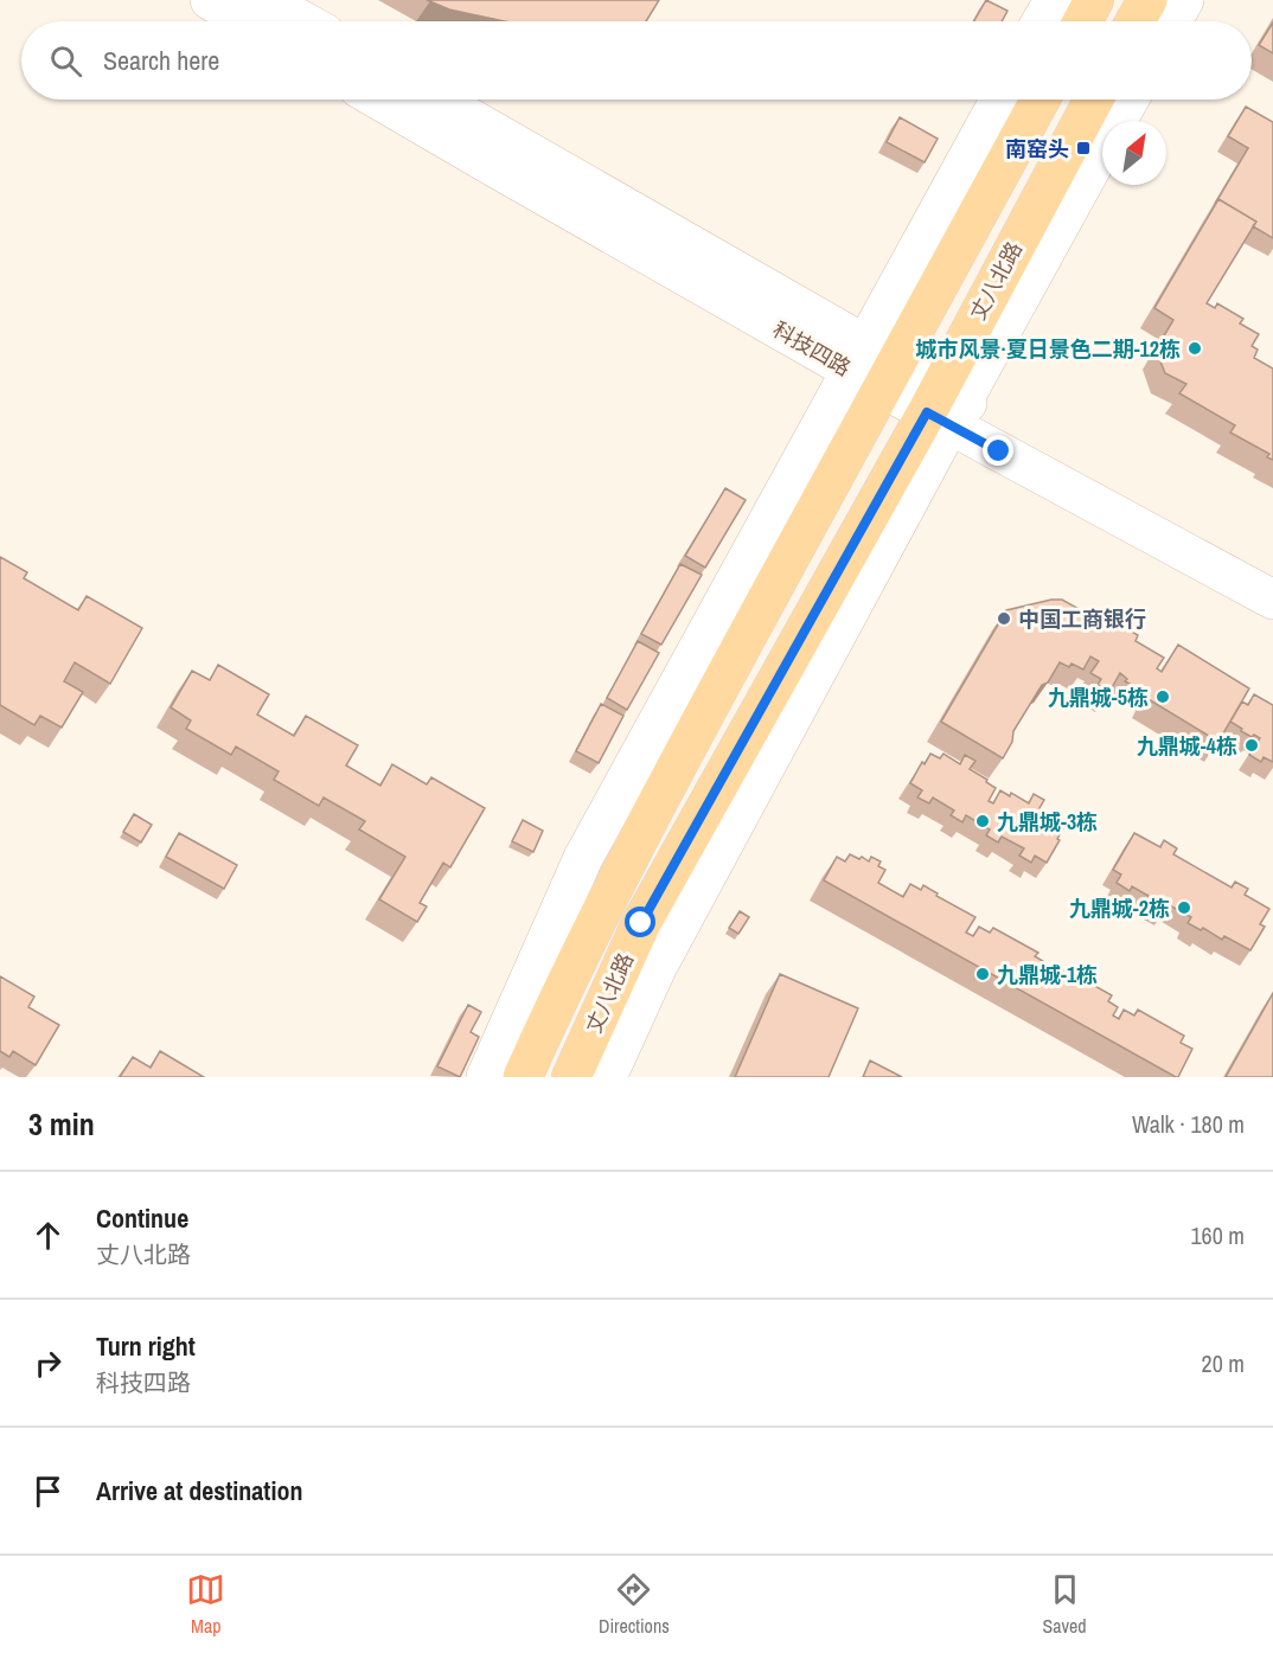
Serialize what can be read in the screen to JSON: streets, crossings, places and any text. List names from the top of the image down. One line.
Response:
{"streets":{"main road":["丈八北路","科技四路"]},"crossings":[["丈八北路","科技四路"]],"places":{"transit":["南窑头"],"other":["城市风景·夏日景色二期-12栋","中国工商银行","九鼎城-5栋","九鼎城-4栋","九鼎城-3栋","九鼎城-2栋","九鼎城-1栋"]},"north":"top right","page":{"search":"Search here","heading":["3 min","Walk · 180 m"],"list":[["Continue","丈八北路","160 m"],["Turn right","科技四路","20 m"],"Arrive at destination"],"nav":["Map","Directions","Saved"]}}
